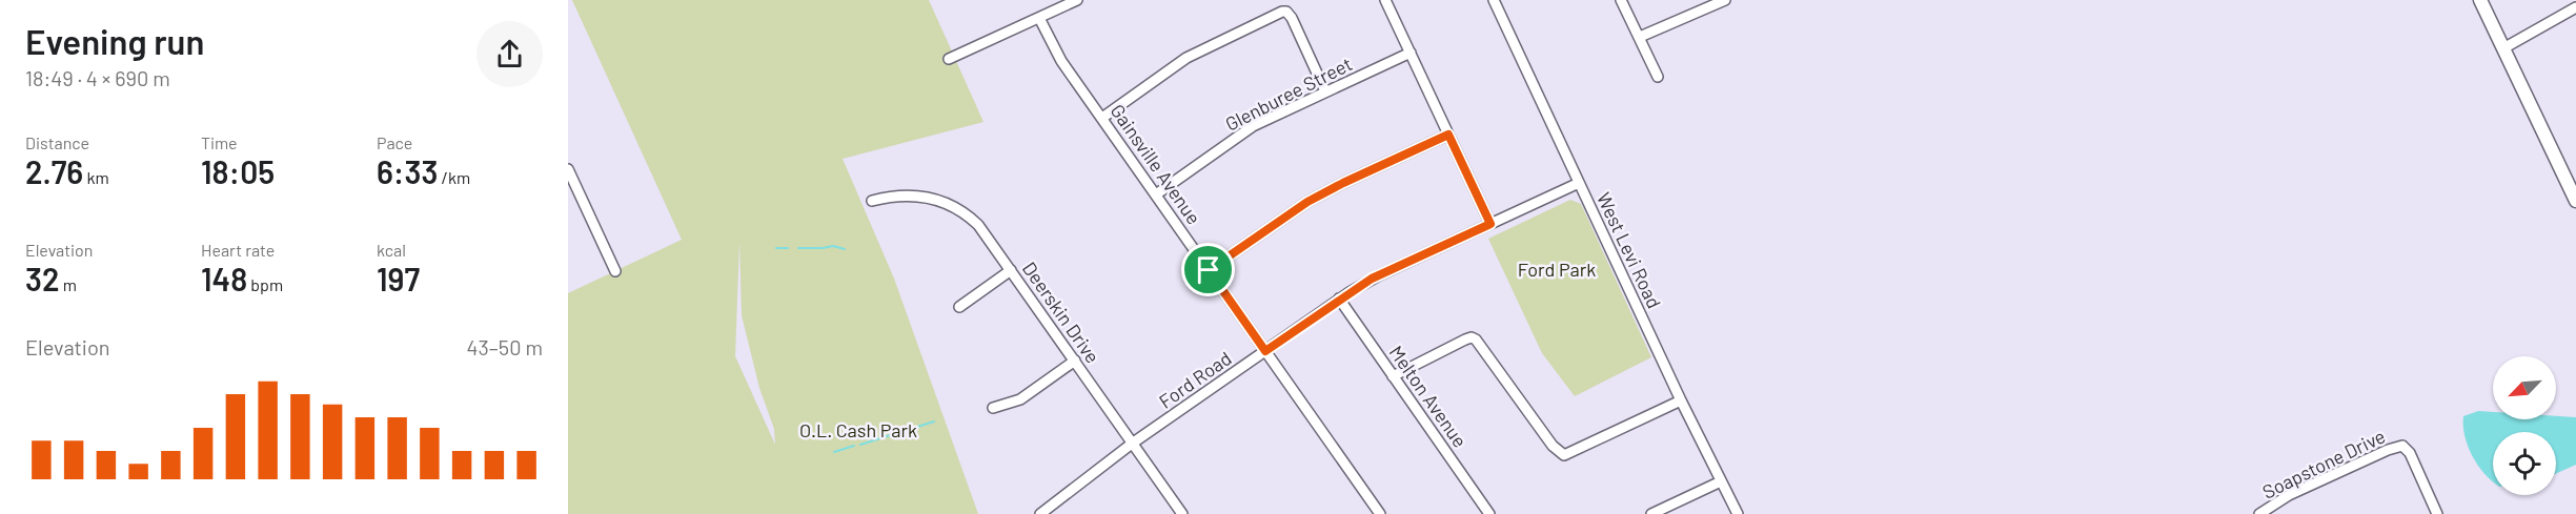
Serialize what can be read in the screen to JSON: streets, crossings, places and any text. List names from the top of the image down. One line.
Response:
{"streets":{"street":["Glenburee Street","Gainsville Avenue","West Levi Road","Deerskin Drive","Ford Road","Melton Avenue","Soapstone Drive"]},"crossings":[["Glenburee Street","Gainsville Avenue"],["Gainsville Avenue","Ford Road"],["West Levi Road","Ford Road"],["Deerskin Drive","Ford Road"],["Ford Road","Melton Avenue"]],"parks":["Ford Park","O.L. Cash Park"],"north":"bottom left","page":{"heading":["Evening run","18:49 · 4 × 690 m"],"stats":[["Distance","2.76 km"],["Time","18:05"],["Pace","6:33 /km"],["Elevation","32 m"],["Heart rate","148 bpm"],["kcal","197"]],"chart":["Elevation","43–50 m"]}}
